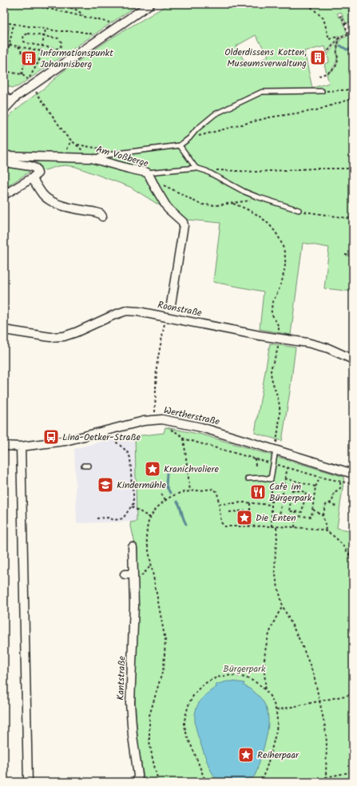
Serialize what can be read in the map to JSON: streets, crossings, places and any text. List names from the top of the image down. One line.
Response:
{"streets":{"street":["Am Voßberge","Roonstraße","Wertherstraße","Kantstraße"]},"parks":["Bürgerpark"],"places":{"building":["Olderdissens Kotten, Museumsverwaltung","Informationspunkt Johannisberg"],"bus stop":["Lina-Oetker-Straße"],"place":["Kranichvoliere","Die Enten","Reiherpaar"],"school or university":["Kindermühle"],"restaurant":["Cafe im Bürgerpark"]}}
